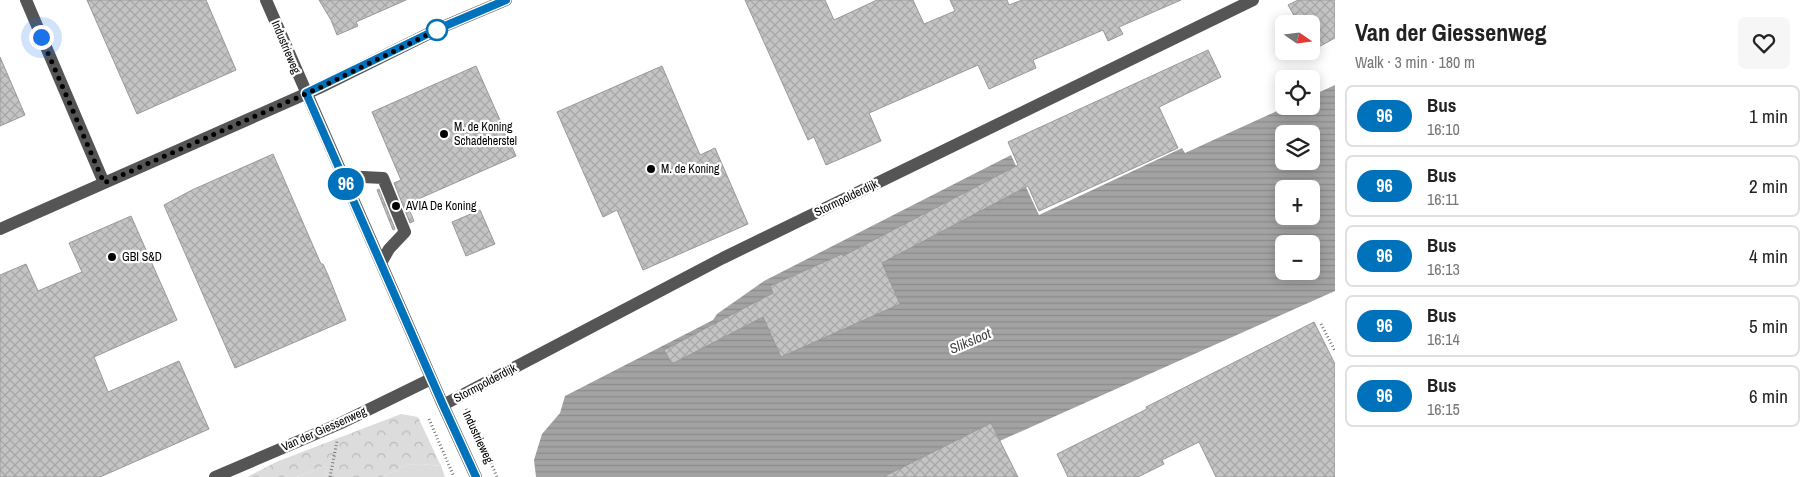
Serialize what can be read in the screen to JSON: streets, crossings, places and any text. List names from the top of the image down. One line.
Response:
{"streets":{"street":["Industrieweg","Stormpolderdijk","Van der Giessenweg"]},"crossings":[["Industrieweg","Stormpolderdijk"],["Industrieweg","Van der Giessenweg"]],"water":["Sliksloot"],"places":["M. de Koning Schadeherstel","M. de Koning","AVIA De Koning","GBI S&D"],"lines":["bus line 96"],"north":"right","page":{"on_map":"96","heading":["Van der Giessenweg","Walk · 3 min · 180 m"],"map_buttons":["+","−"],"list":[{"mark":"96","name":"Bus","note":"16:10","value":"1 min"},{"mark":"96","name":"Bus","note":"16:11","value":"2 min"},{"mark":"96","name":"Bus","note":"16:13","value":"4 min"},{"mark":"96","name":"Bus","note":"16:14","value":"5 min"},{"mark":"96","name":"Bus","note":"16:15","value":"6 min"}]}}
